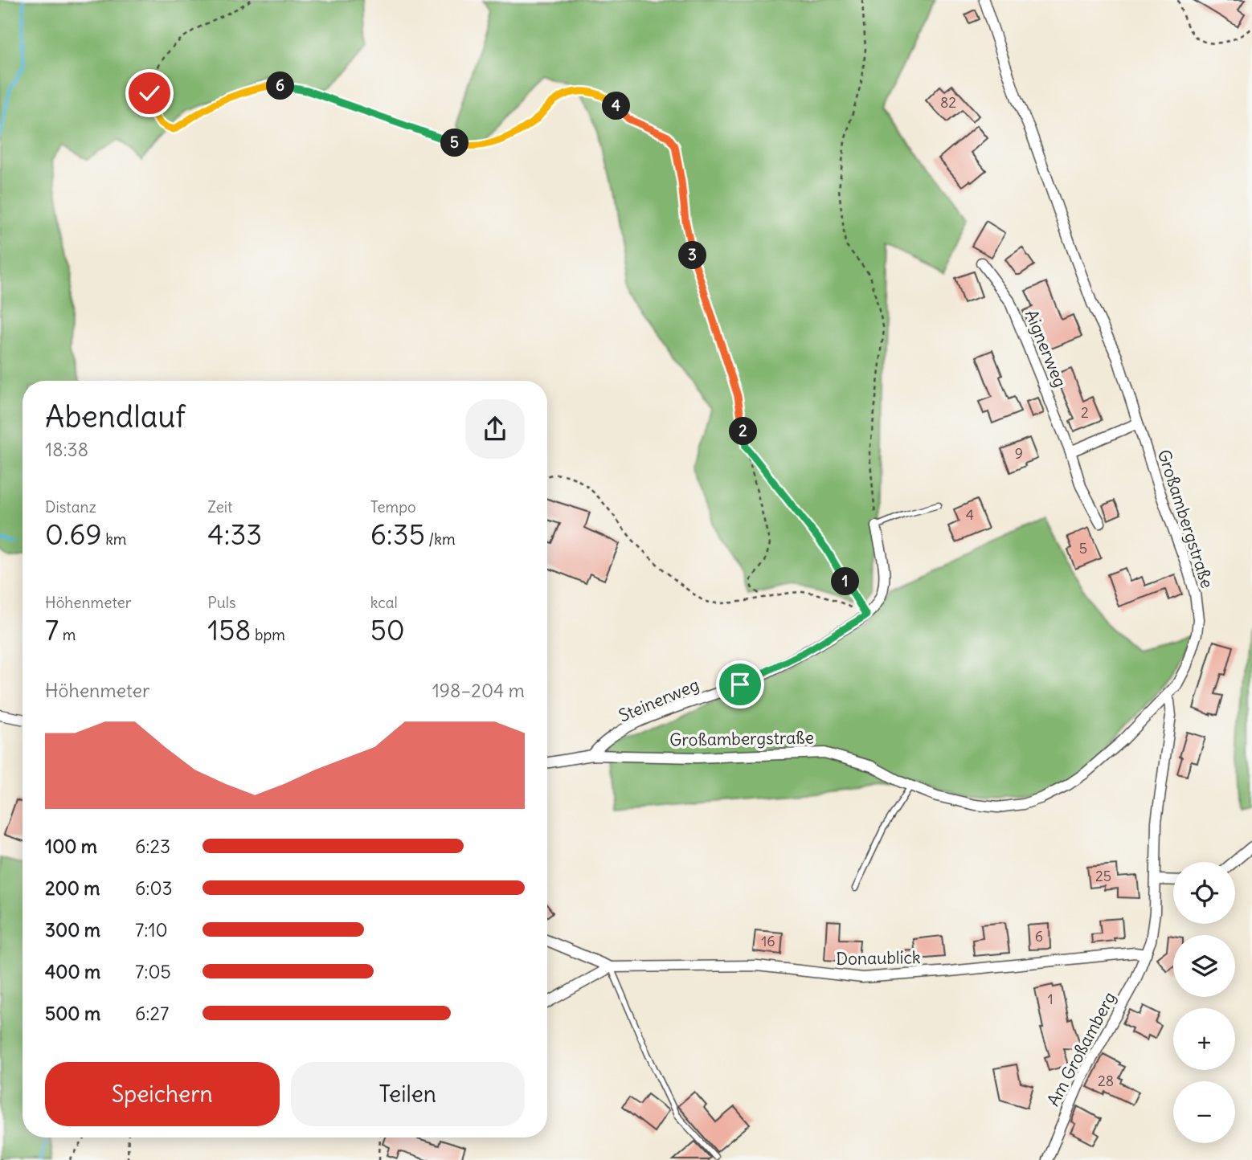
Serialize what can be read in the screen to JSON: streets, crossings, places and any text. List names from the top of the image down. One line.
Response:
{"streets":{"street":["Aignerweg","Großambergstraße","Steinerweg","Donaublick","Am Großamberg"]},"crossings":[["Großambergstraße","Steinerweg"],["Großambergstraße","Am Großamberg"],["Donaublick","Am Großamberg"]],"house_numbers":["82","2","9","4","5","25","6","16","1","28"],"page":{"pins":["6","4","5","3","2","1"],"heading":["Abendlauf","18:38"],"stats":[["Distanz","0.69 km"],["Zeit","4:33"],["Tempo","6:35 /km"],["Höhenmeter","7 m"],["Puls","158 bpm"],["kcal","50"]],"chart":["Höhenmeter","198–204 m"],"list":[{"name":"100 m","note":"6:23"},{"name":"200 m","note":"6:03"},{"name":"300 m","note":"7:10"},{"name":"400 m","note":"7:05"},{"name":"500 m","note":"6:27"}],"map_buttons":["+","−"],"buttons":["Speichern","Teilen"]}}
